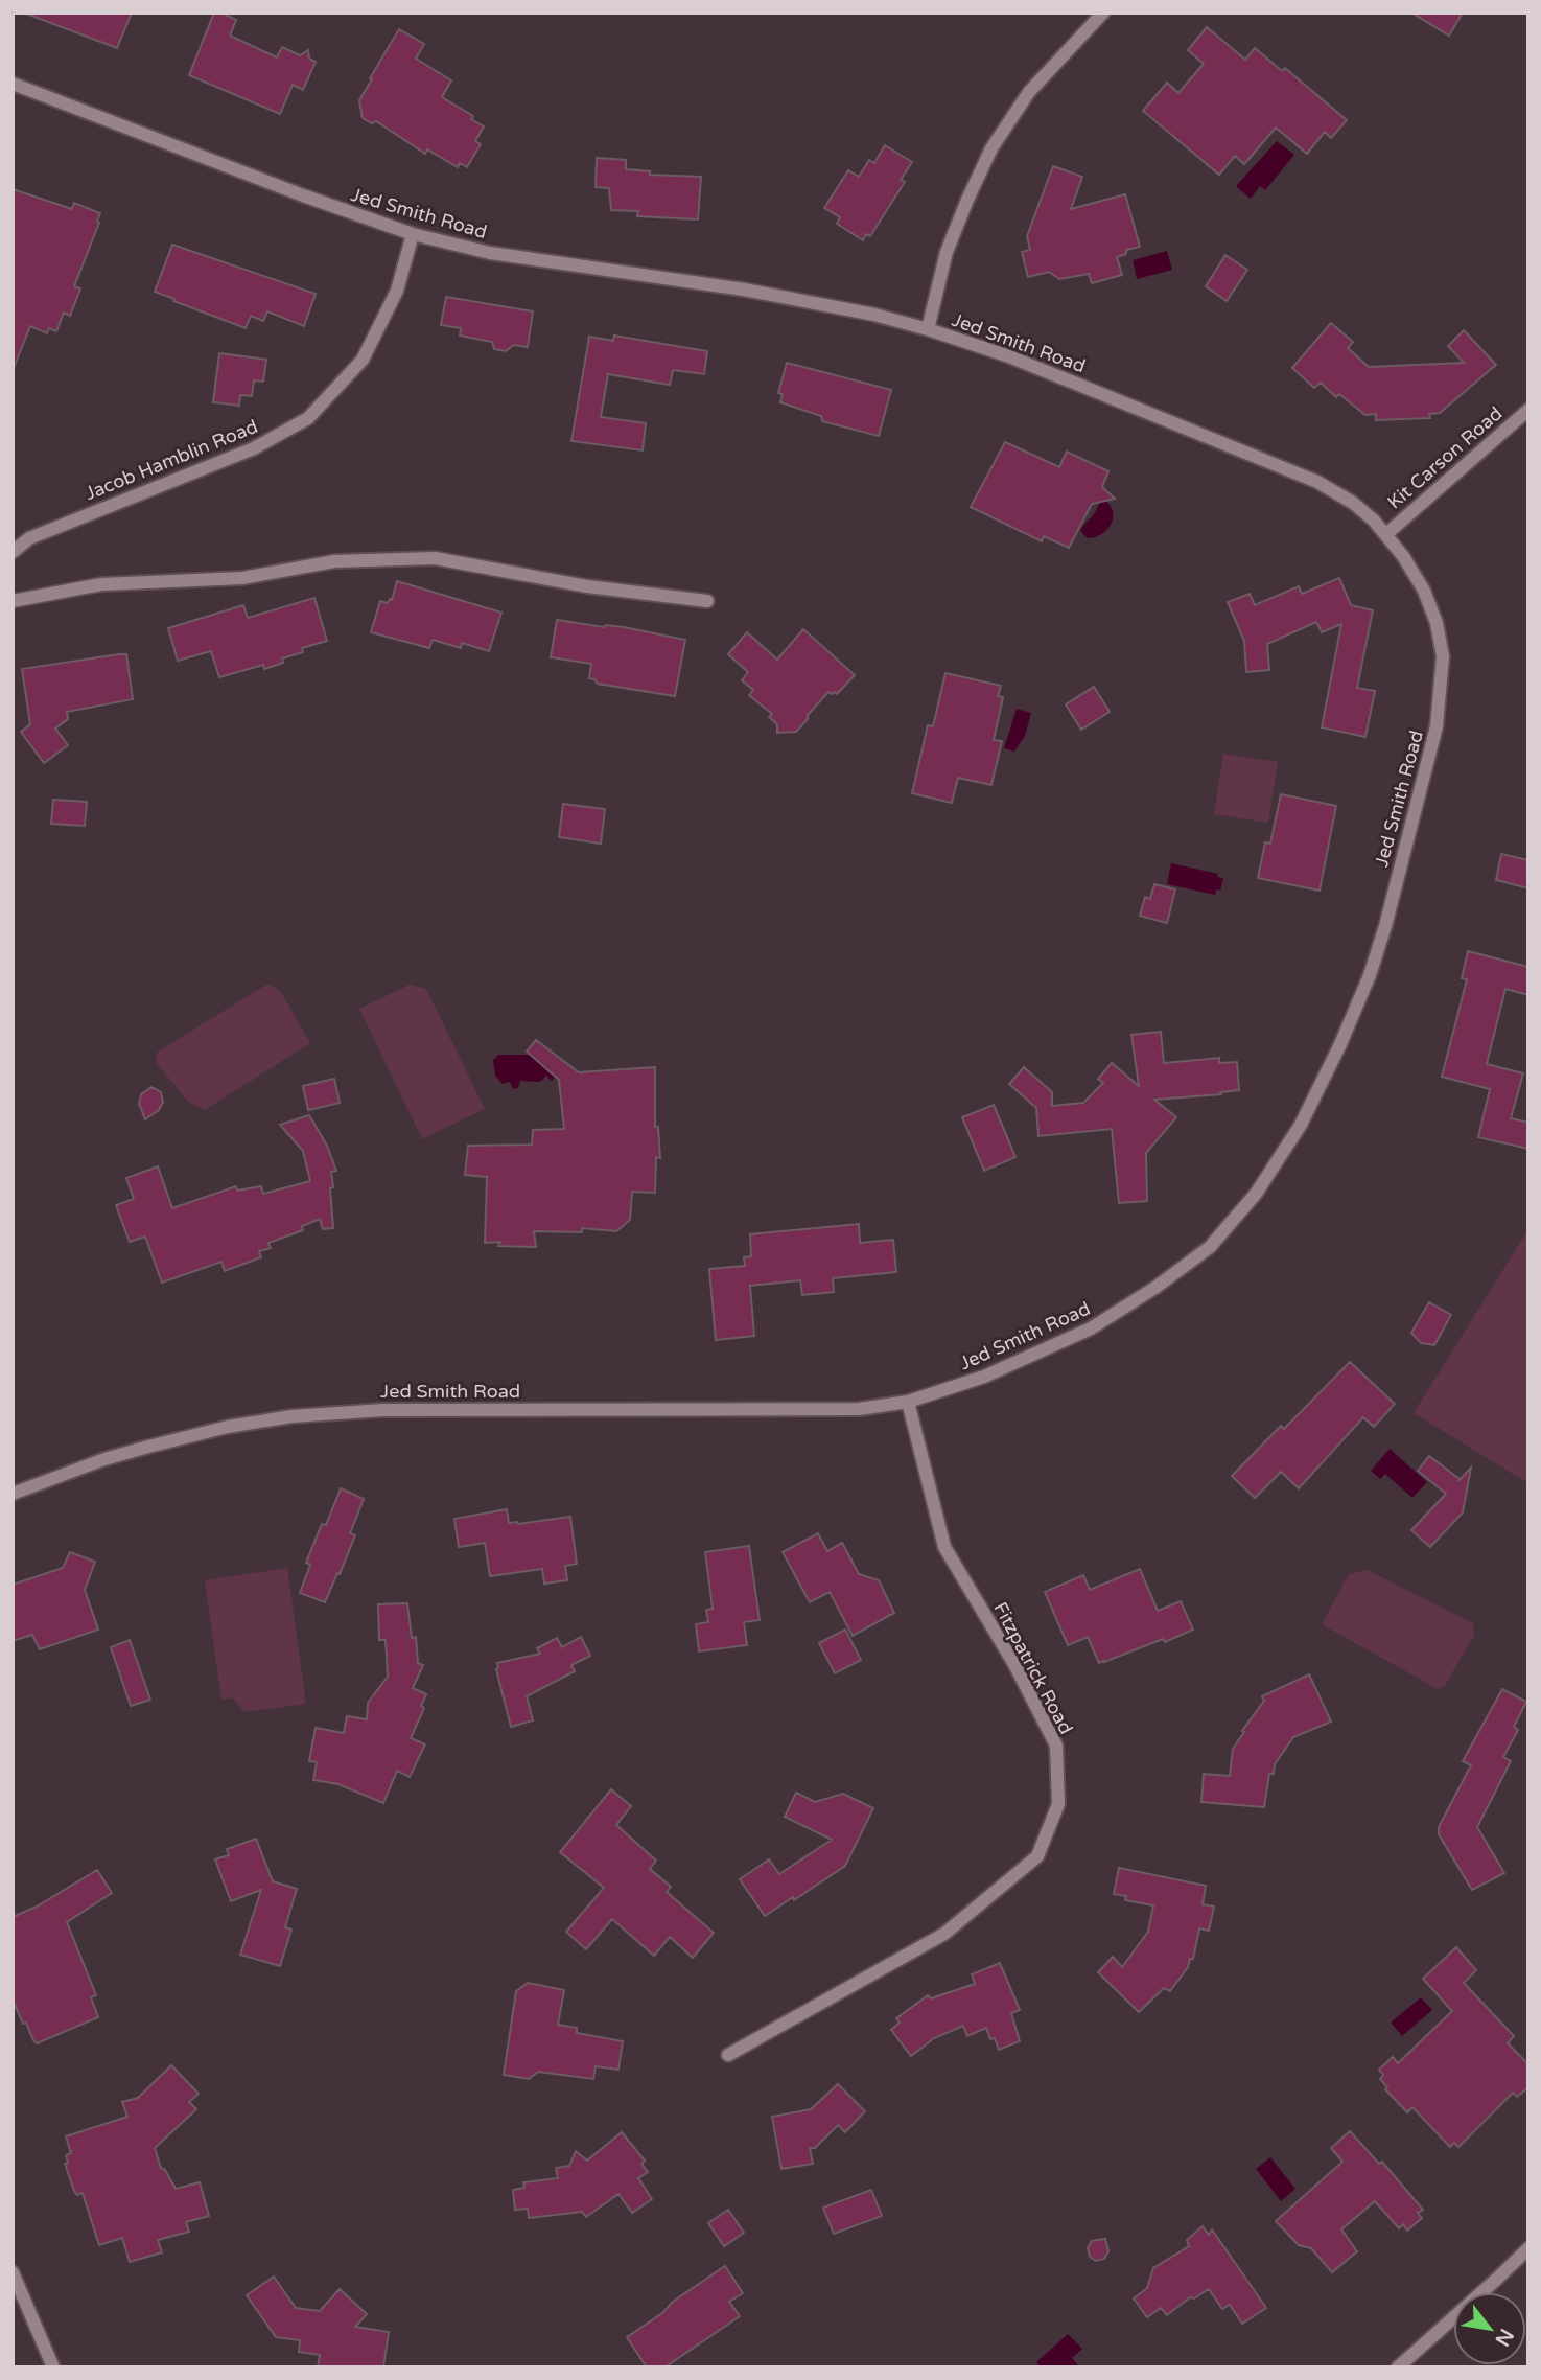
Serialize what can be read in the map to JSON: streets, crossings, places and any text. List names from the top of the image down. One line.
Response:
{"streets":{"street":["Jed Smith Road","Kit Carson Road","Jacob Hamblin Road","Fitzpatrick Road"]},"crossings":[["Jed Smith Road","Kit Carson Road"],["Jed Smith Road","Jacob Hamblin Road"],["Jed Smith Road","Fitzpatrick Road"]],"north":"bottom right"}
